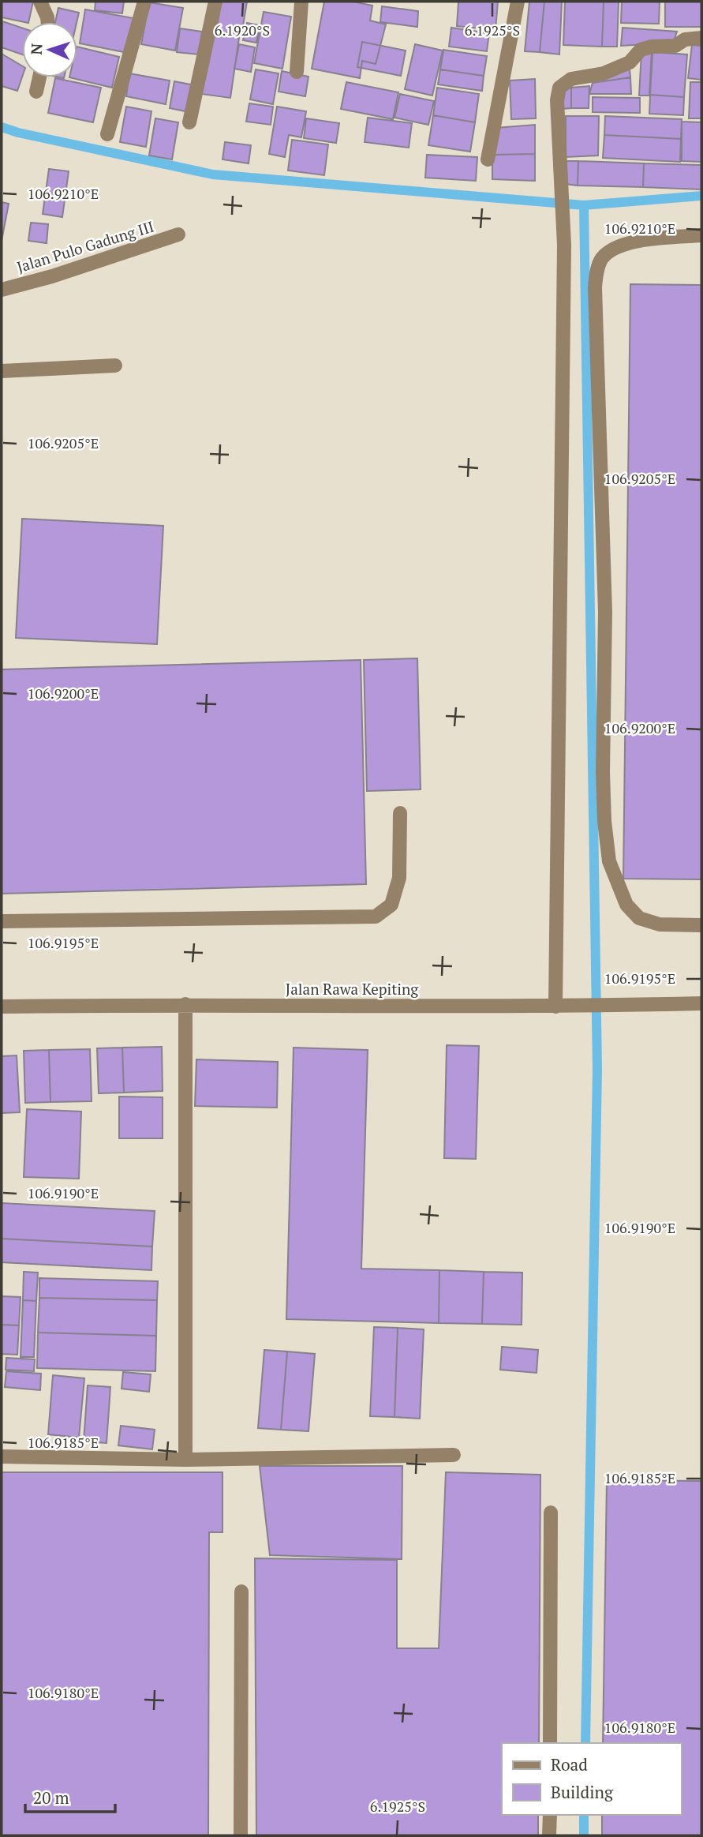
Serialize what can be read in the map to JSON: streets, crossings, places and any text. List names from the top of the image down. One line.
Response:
{"streets":{"street":["Jalan Pulo Gadung III","Jalan Rawa Kepiting"]},"legend":["Road","Building"],"scale_bar":"20 m","north":"left","coordinates":["6.1920°S","6.1925°S","106.9210°E","106.9205°E","106.9200°E","106.9195°E","106.9190°E","106.9185°E","106.9180°E"]}
